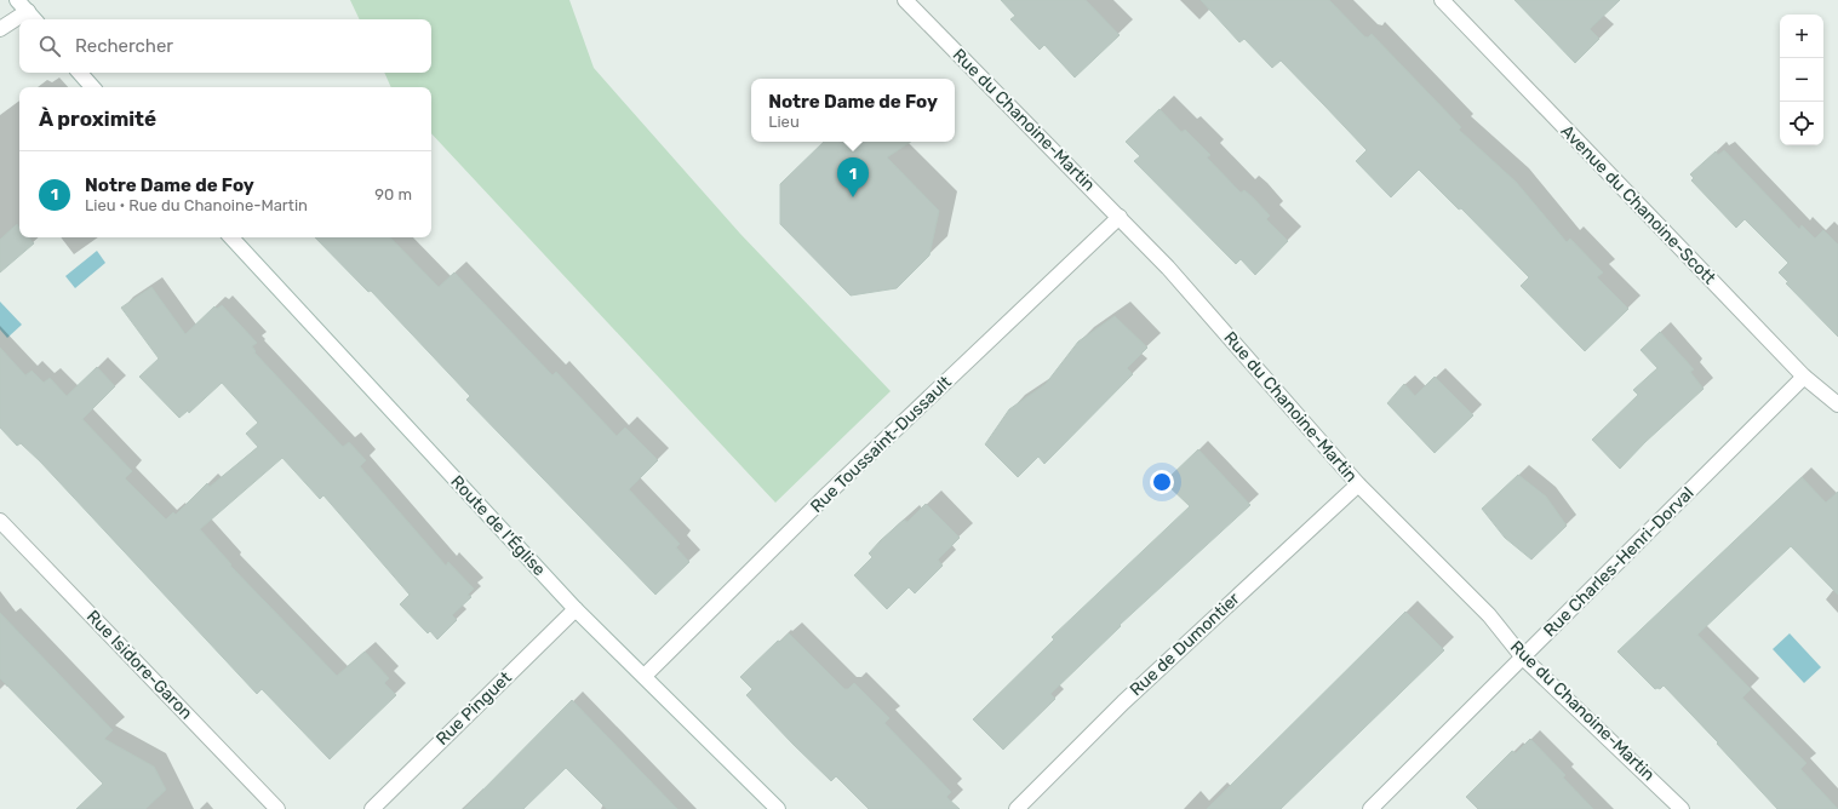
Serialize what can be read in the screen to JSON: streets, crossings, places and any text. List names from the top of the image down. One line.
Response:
{"streets":{"street":["Rue du Chanoine-Martin","Avenue du Chanoine-Scott","Rue Toussaint-Dussault","Route de l'Église","Rue Charles-Henri-Dorval","Rue de Dumontier","Rue Isidore-Garon","Rue Pinguet"]},"crossings":[["Rue du Chanoine-Martin","Rue Toussaint-Dussault"],["Rue du Chanoine-Martin","Rue Charles-Henri-Dorval"],["Rue du Chanoine-Martin","Rue de Dumontier"],["Avenue du Chanoine-Scott","Rue Charles-Henri-Dorval"],["Rue Toussaint-Dussault","Route de l'Église"],["Route de l'Église","Rue Pinguet"]],"page":{"map_buttons":["+","−"],"search":"Rechercher","popup":["Notre Dame de Foy","Lieu"],"heading":"À proximité","list":[{"mark":"1","name":"Notre Dame de Foy","note":"Lieu · Rue du Chanoine-Martin","value":"90 m"}],"pins":"1"}}
